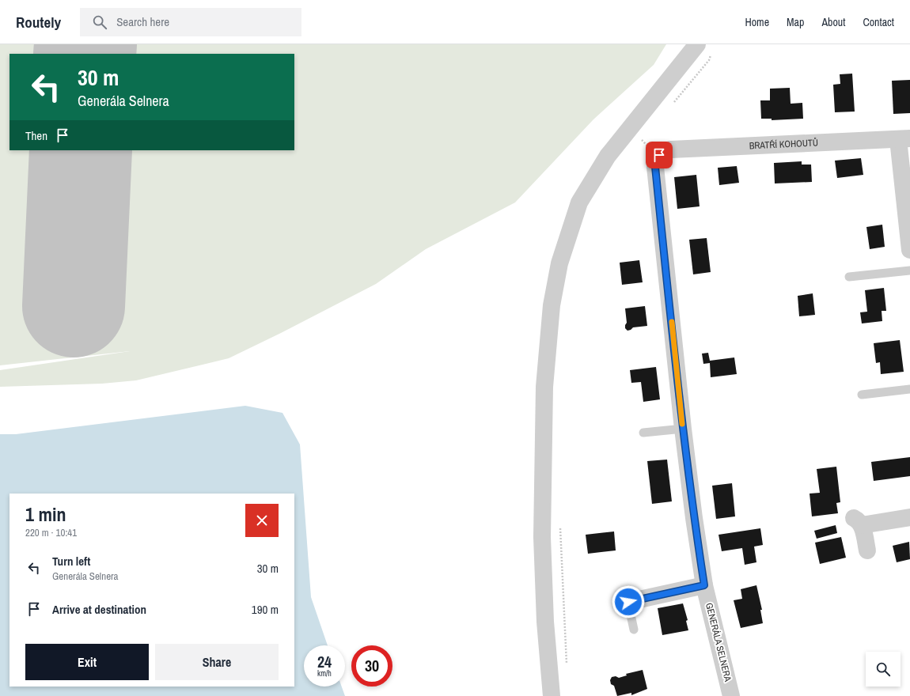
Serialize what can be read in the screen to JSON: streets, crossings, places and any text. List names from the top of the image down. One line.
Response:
{"streets":{"street":["BRATŘÍ KOHOUTŮ","GENERÁLA SELNERA"]},"crossings":[["BRATŘÍ KOHOUTŮ","GENERÁLA SELNERA"]],"page":{"header":"Routely","search":"Search here","nav":["Home","Map","About","Contact"],"turn":["30 m","Generála Selnera"],"then":"Then","heading":["1 min","220 m · 10:41"],"list":[{"name":"Turn left","note":"Generála Selnera","value":"30 m"},{"name":"Arrive at destination","value":"190 m"}],"buttons":["Exit","Share"],"speed":"24 km/h","limit":"30"}}
